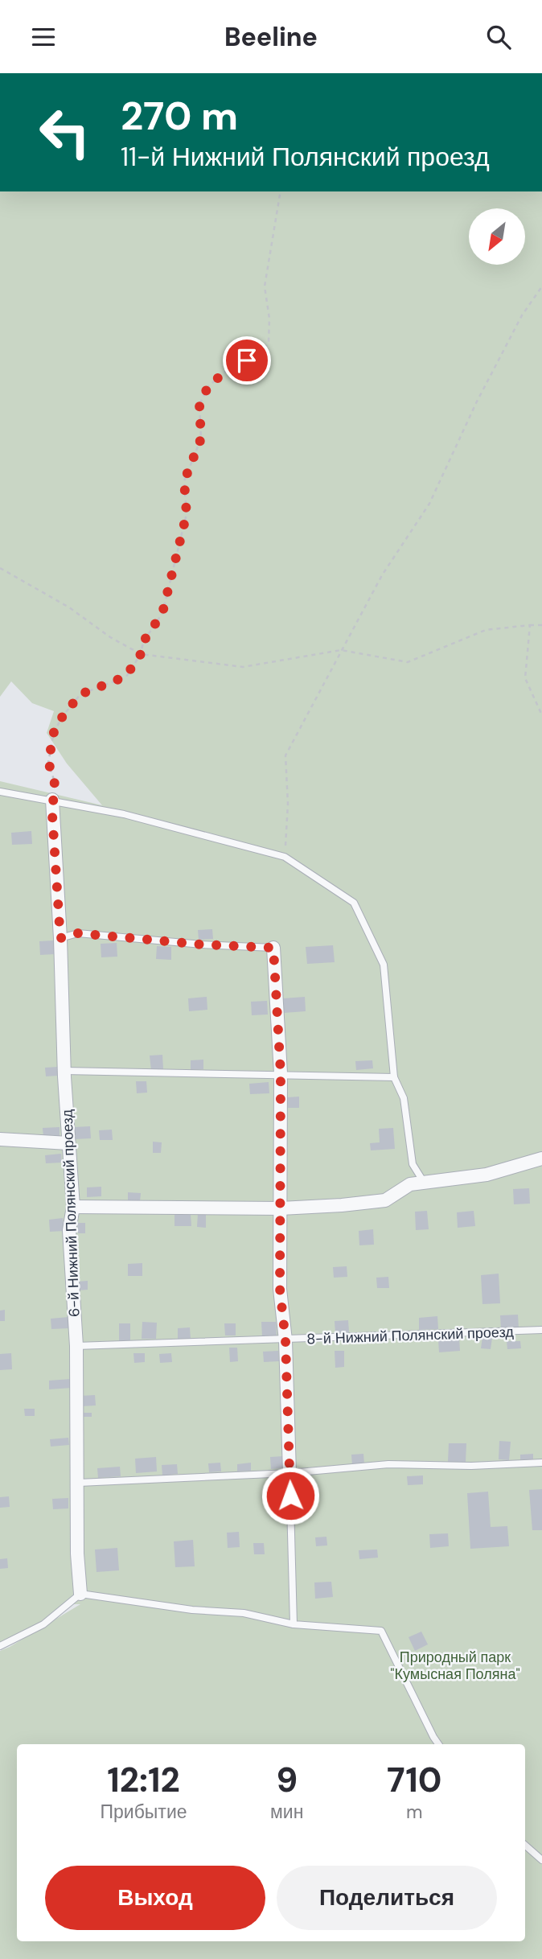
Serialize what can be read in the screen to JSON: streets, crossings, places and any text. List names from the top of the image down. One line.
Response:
{"streets":{"street":["6-й Нижний Полянский проезд"],"lane":["8-й Нижний Полянский проезд"]},"crossings":[["6-й Нижний Полянский проезд","8-й Нижний Полянский проезд"]],"parks":["Природный парк \"Кумысная Поляна\""],"north":"bottom left","page":{"header":"Beeline","turn":["270 m","11-й Нижний Полянский проезд"],"eta":["12:12","Прибытие","9","мин","710","m"],"buttons":["Выход","Поделиться"]}}
